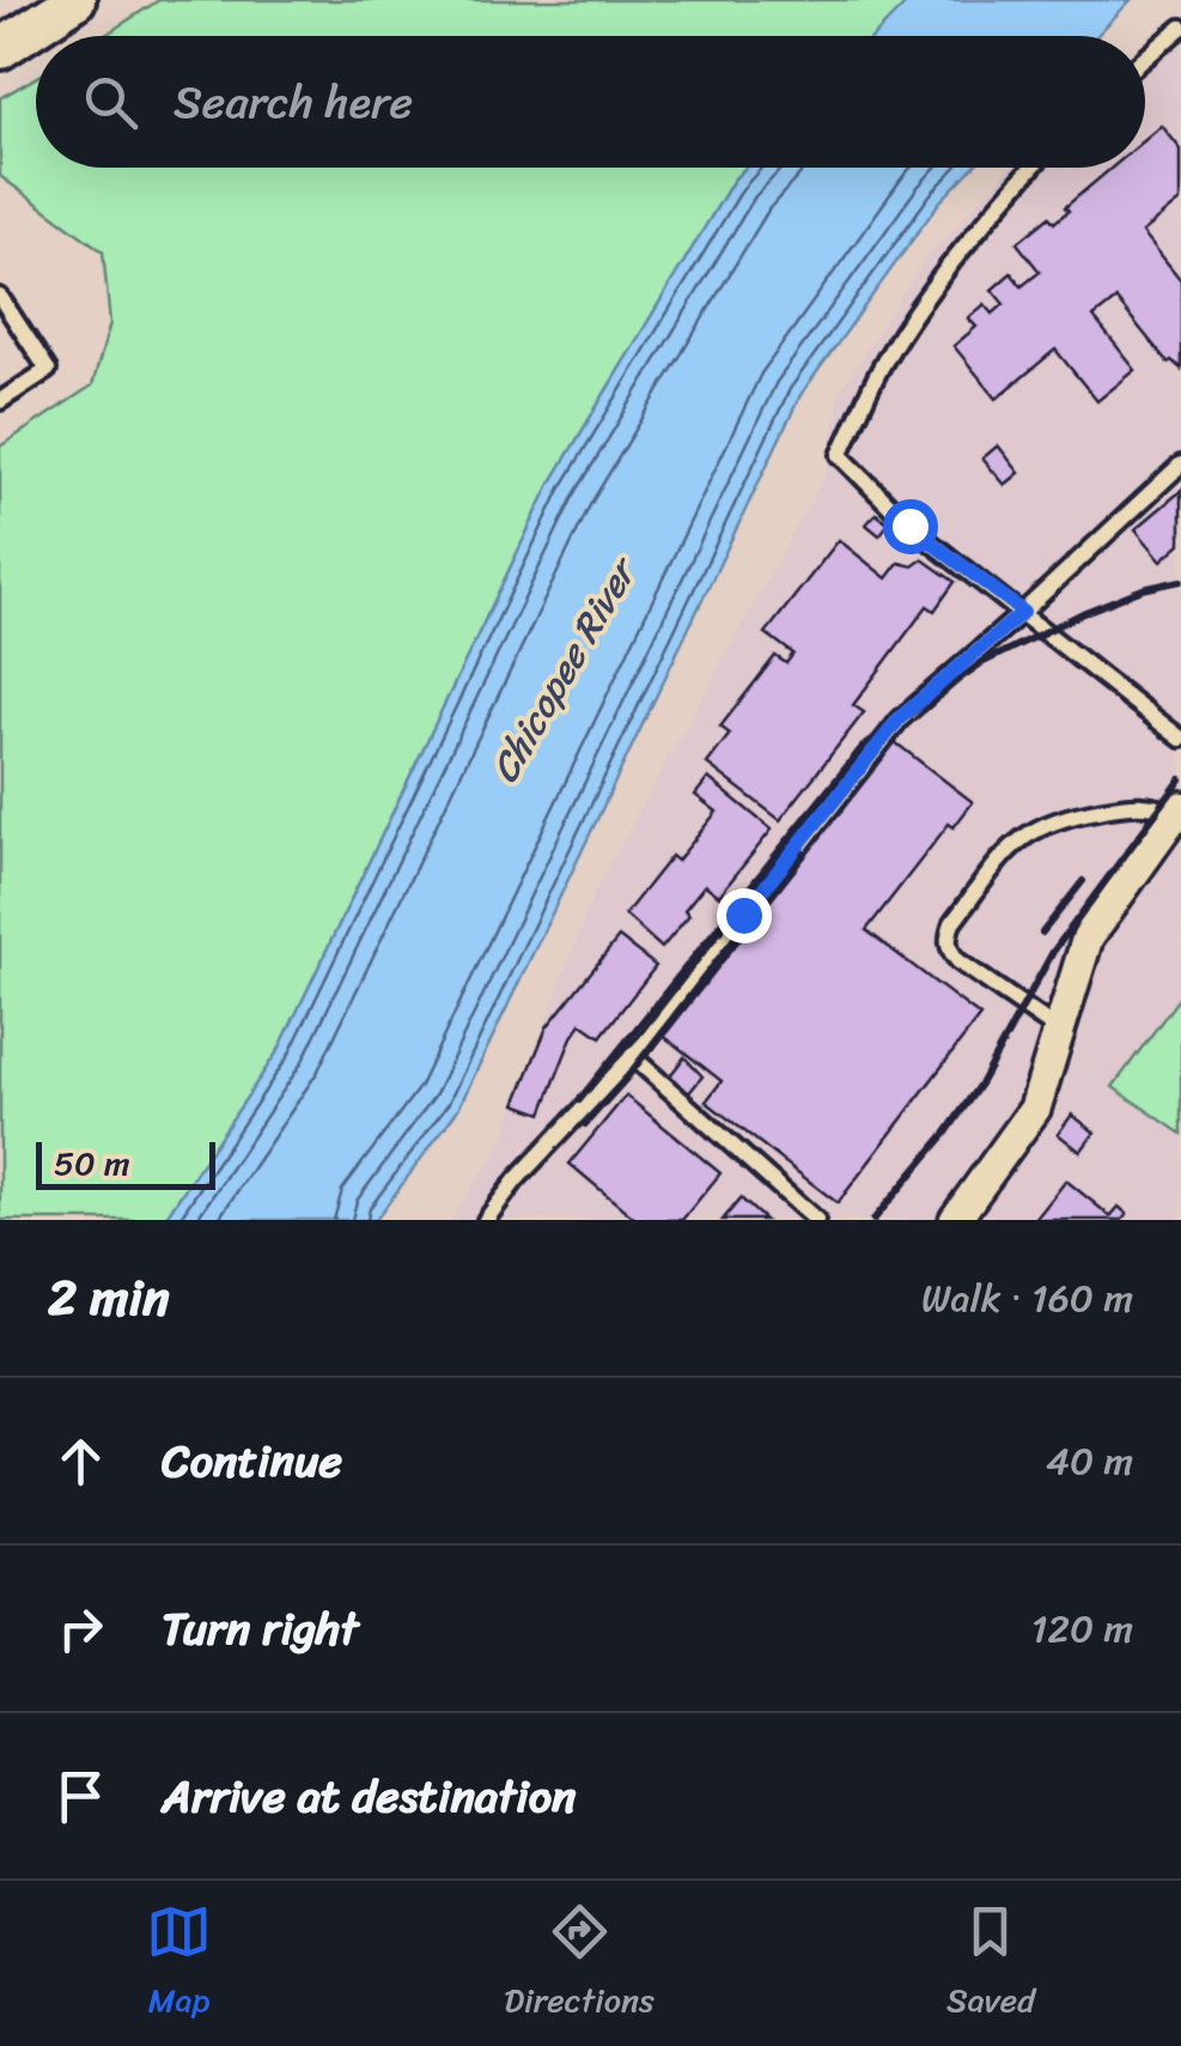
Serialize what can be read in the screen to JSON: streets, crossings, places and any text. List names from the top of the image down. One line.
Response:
{"water":["Chicopee River"],"scale_bar":"50 m","page":{"search":"Search here","scale":"50 m","heading":["2 min","Walk · 160 m"],"list":[["Continue","40 m"],["Turn right","120 m"],"Arrive at destination"],"nav":["Map","Directions","Saved"]}}
